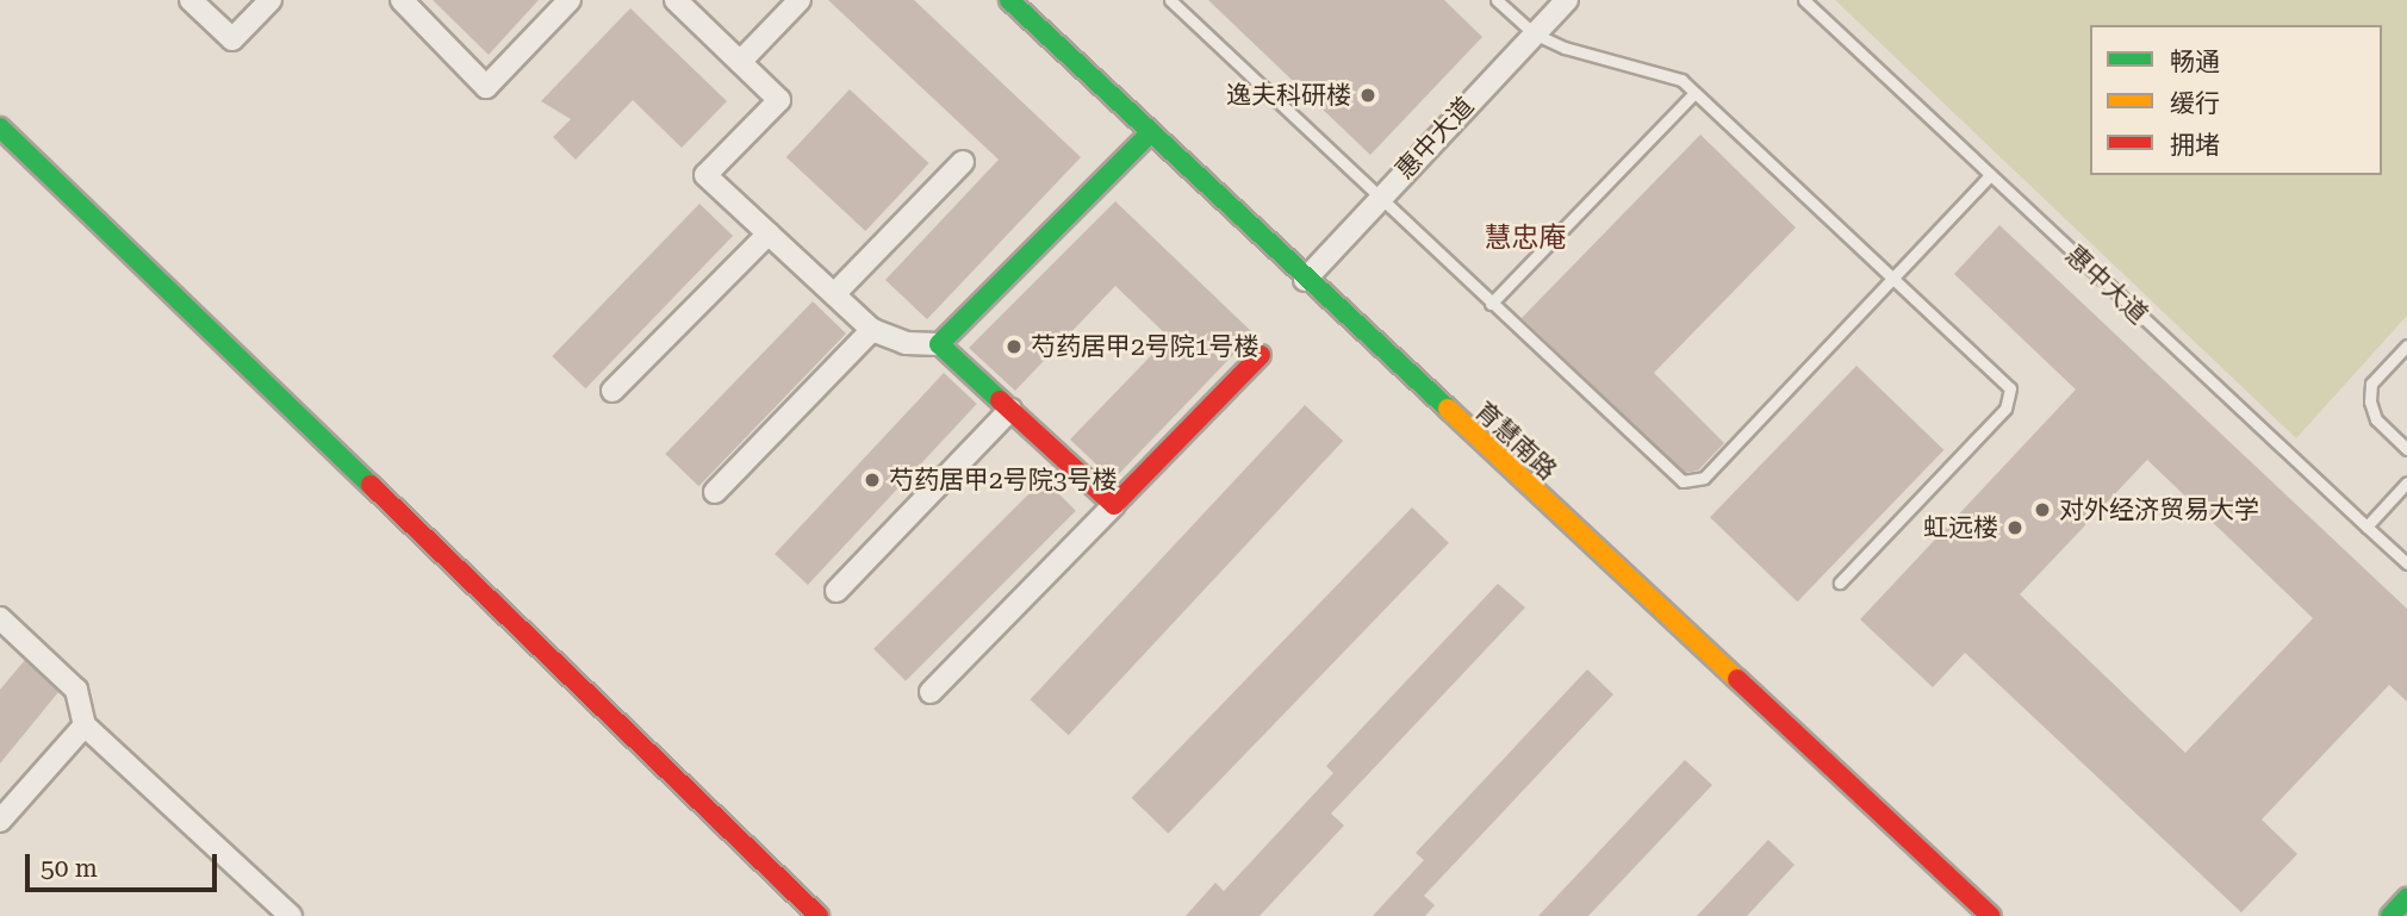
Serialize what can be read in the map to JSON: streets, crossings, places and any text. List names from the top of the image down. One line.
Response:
{"streets":{"street":["惠中大道","育慧南路"]},"crossings":[["惠中大道","育慧南路"]],"districts":["慧忠庵"],"places":["逸夫科研楼","芍药居甲2号院1号楼","芍药居甲2号院3号楼","对外经济贸易大学","虹远楼"],"legend":["畅通","缓行","拥堵"],"scale_bar":"50 m"}
